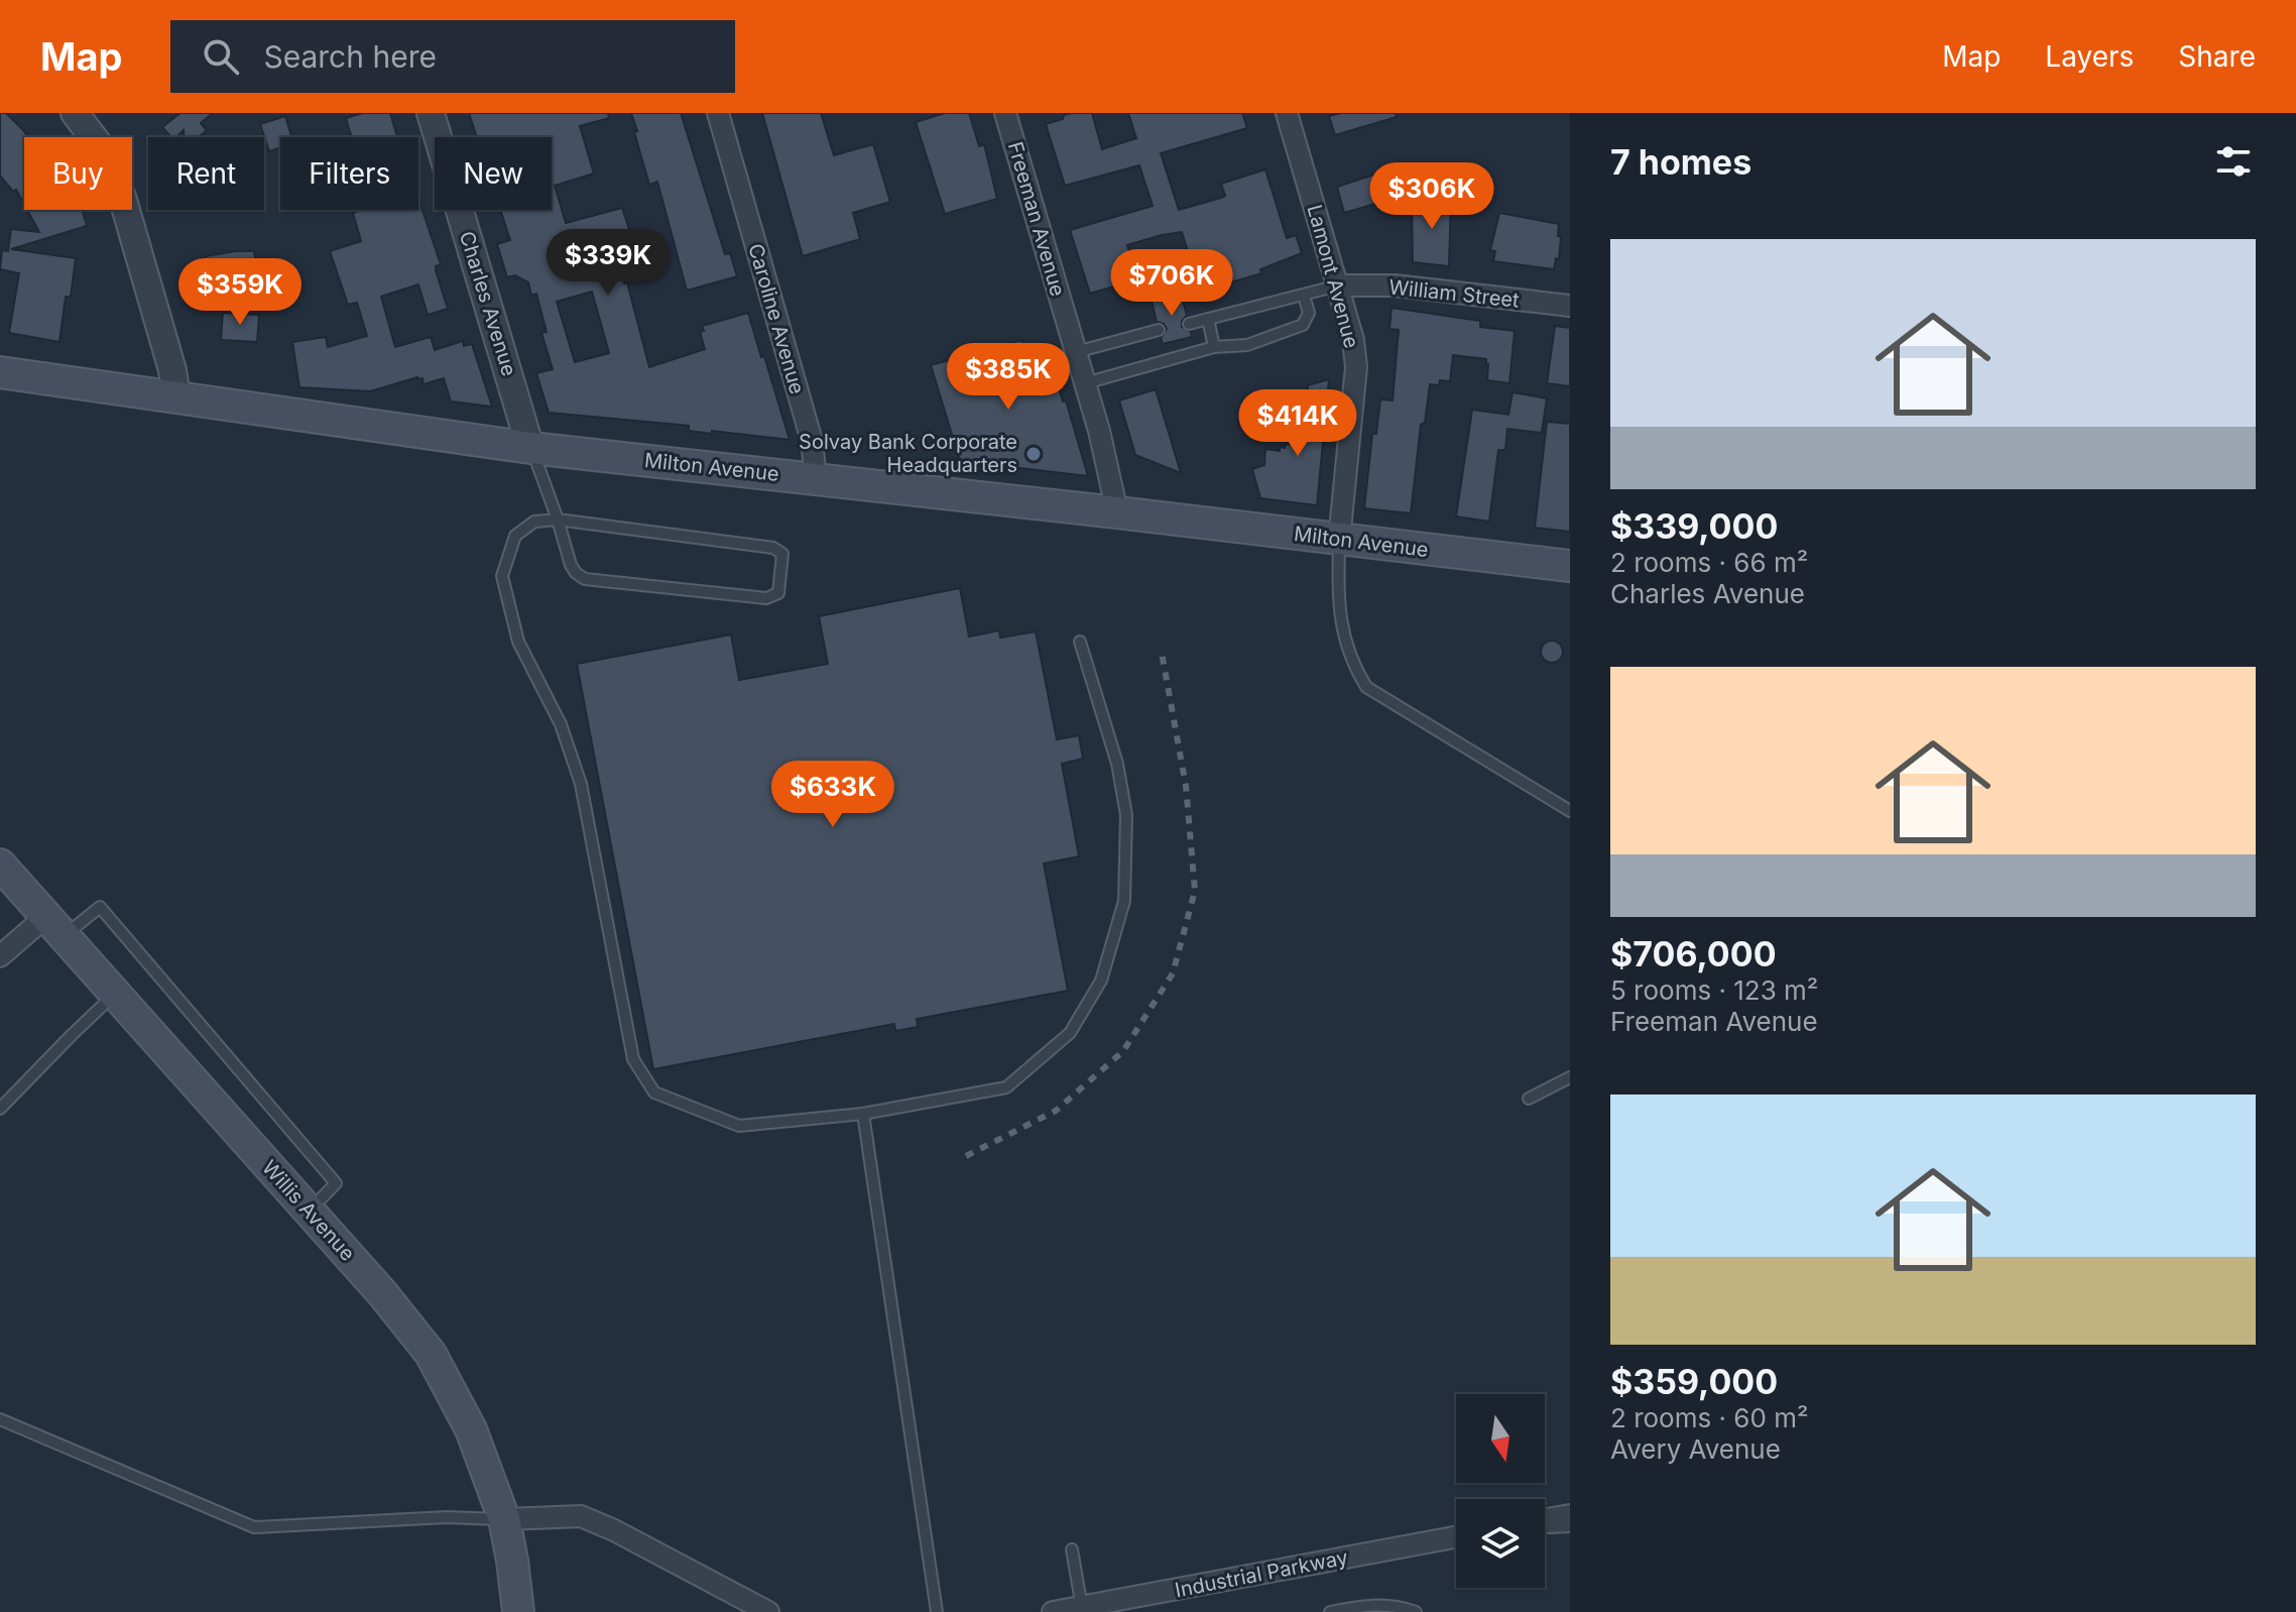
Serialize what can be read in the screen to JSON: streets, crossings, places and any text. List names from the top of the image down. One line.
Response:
{"streets":{"main road":["Milton Avenue","Willis Avenue"],"street":["Freeman Avenue","Lamont Avenue","William Street","Charles Avenue","Caroline Avenue","Industrial Parkway"]},"crossings":[["Freeman Avenue","Milton Avenue"],["Lamont Avenue","William Street"],["Lamont Avenue","Milton Avenue"],["Charles Avenue","Milton Avenue"],["Caroline Avenue","Milton Avenue"]],"places":["Solvay Bank Corporate Headquarters"],"north":"bottom","page":{"header":"Map","search":"Search here","nav":["Map","Layers","Share"],"heading":"7 homes","chip":["Buy","Rent","Filters","New"],"price":["$306K","$339K","$706K","$359K","$385K","$414K","$633K"],"list":[{"name":"$339,000","note":"2 rooms · 66 m² · Charles Avenue"},{"name":"$706,000","note":"5 rooms · 123 m² · Freeman Avenue"},{"name":"$359,000","note":"2 rooms · 60 m² · Avery Avenue"}]}}
